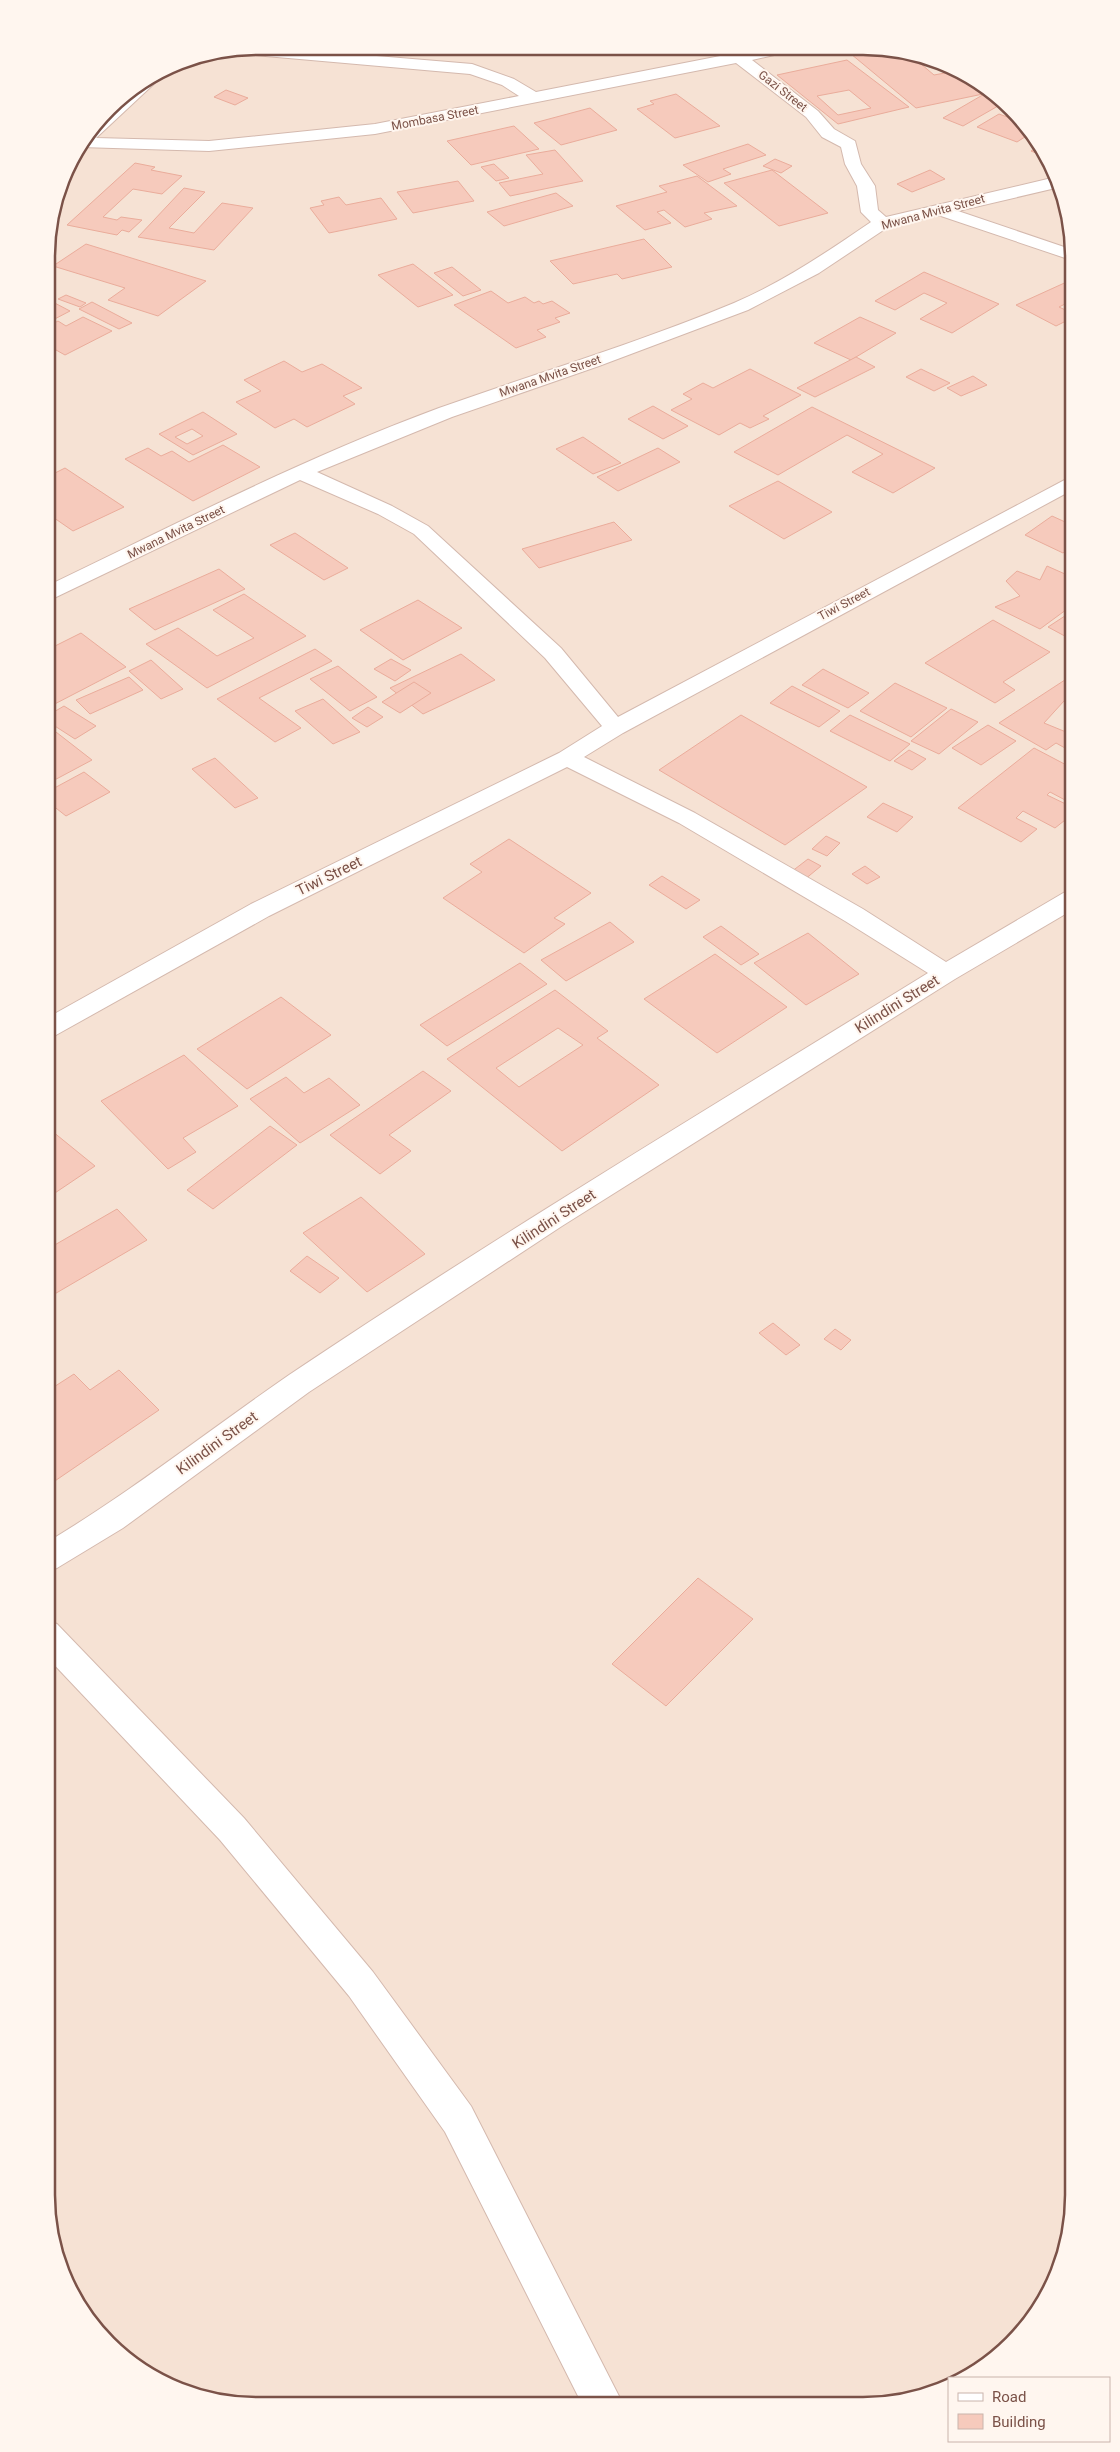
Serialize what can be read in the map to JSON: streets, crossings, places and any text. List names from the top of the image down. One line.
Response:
{"streets":{"street":["Gazi Street","Mombasa Street","Mwana Mvita Street","Tiwi Street","Kilindini Street"]},"crossings":[["Gazi Street","Mombasa Street"],["Gazi Street","Mwana Mvita Street"]],"legend":["Road","Building"]}
